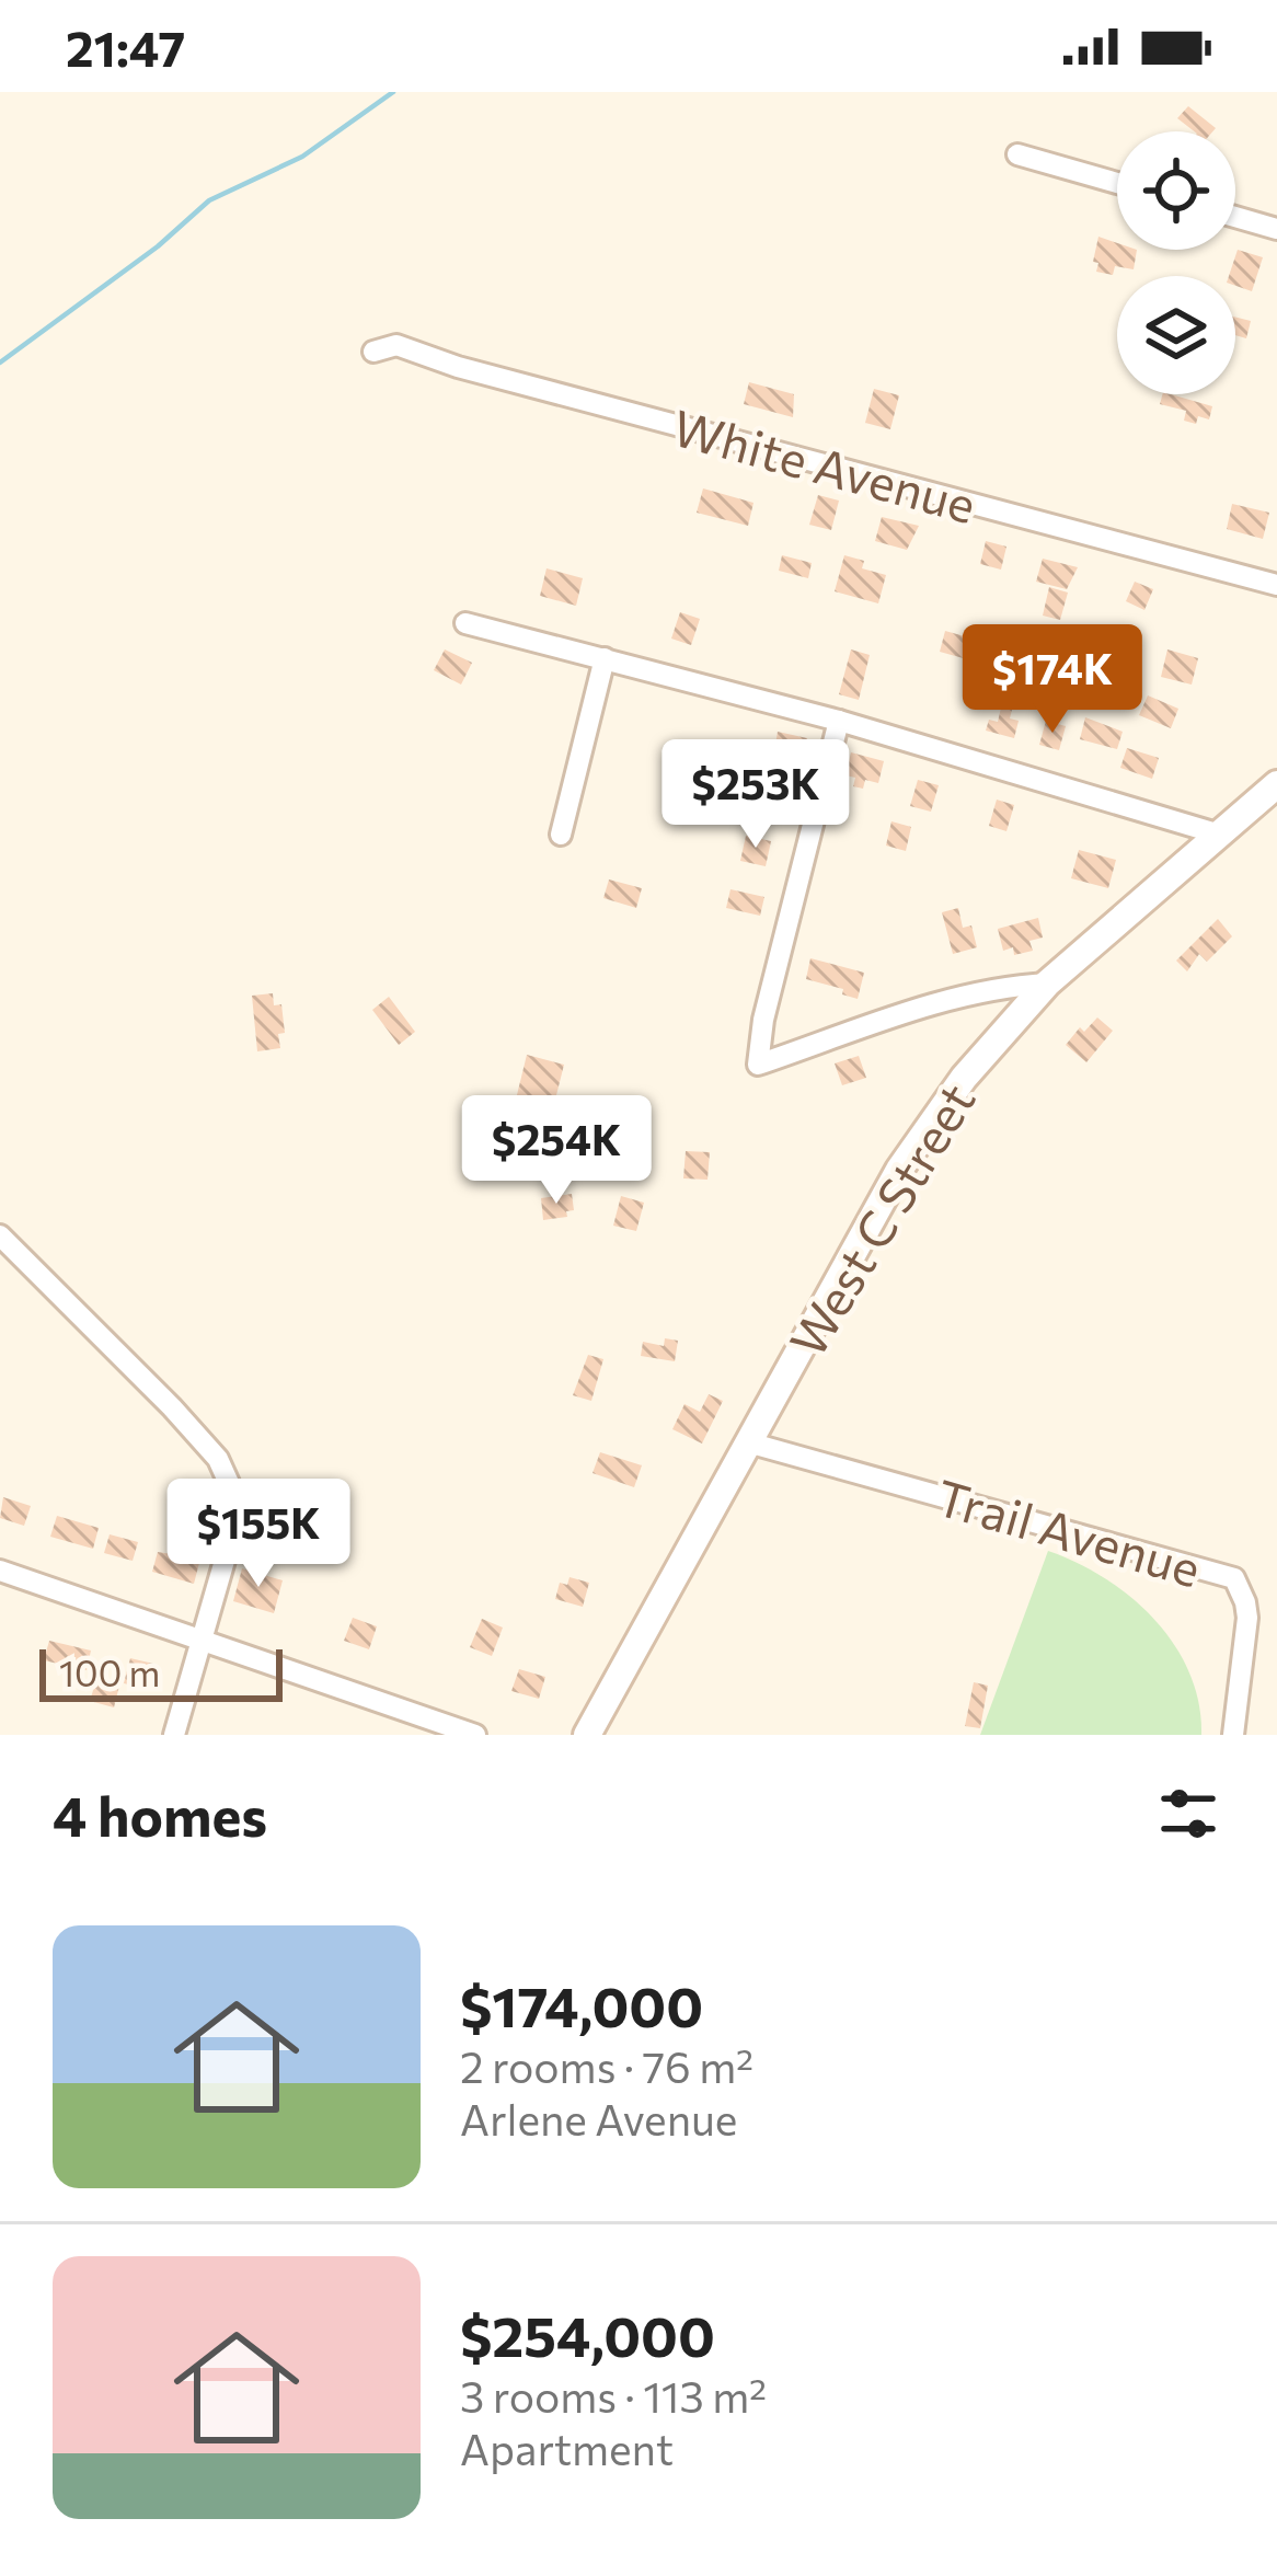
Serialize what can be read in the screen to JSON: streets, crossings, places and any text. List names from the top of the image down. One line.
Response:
{"streets":{"main road":["West C Street"],"street":["White Avenue","Trail Avenue"]},"crossings":[["West C Street","Trail Avenue"]],"scale_bar":"100 m","page":{"status":"21:47","price":["$174K","$253K","$254K","$155K"],"scale":"100 m","heading":"4 homes","list":[{"name":"$174,000","note":"2 rooms · 76 m² · Arlene Avenue"},{"name":"$254,000","note":"3 rooms · 113 m² · Apartment"}]}}
